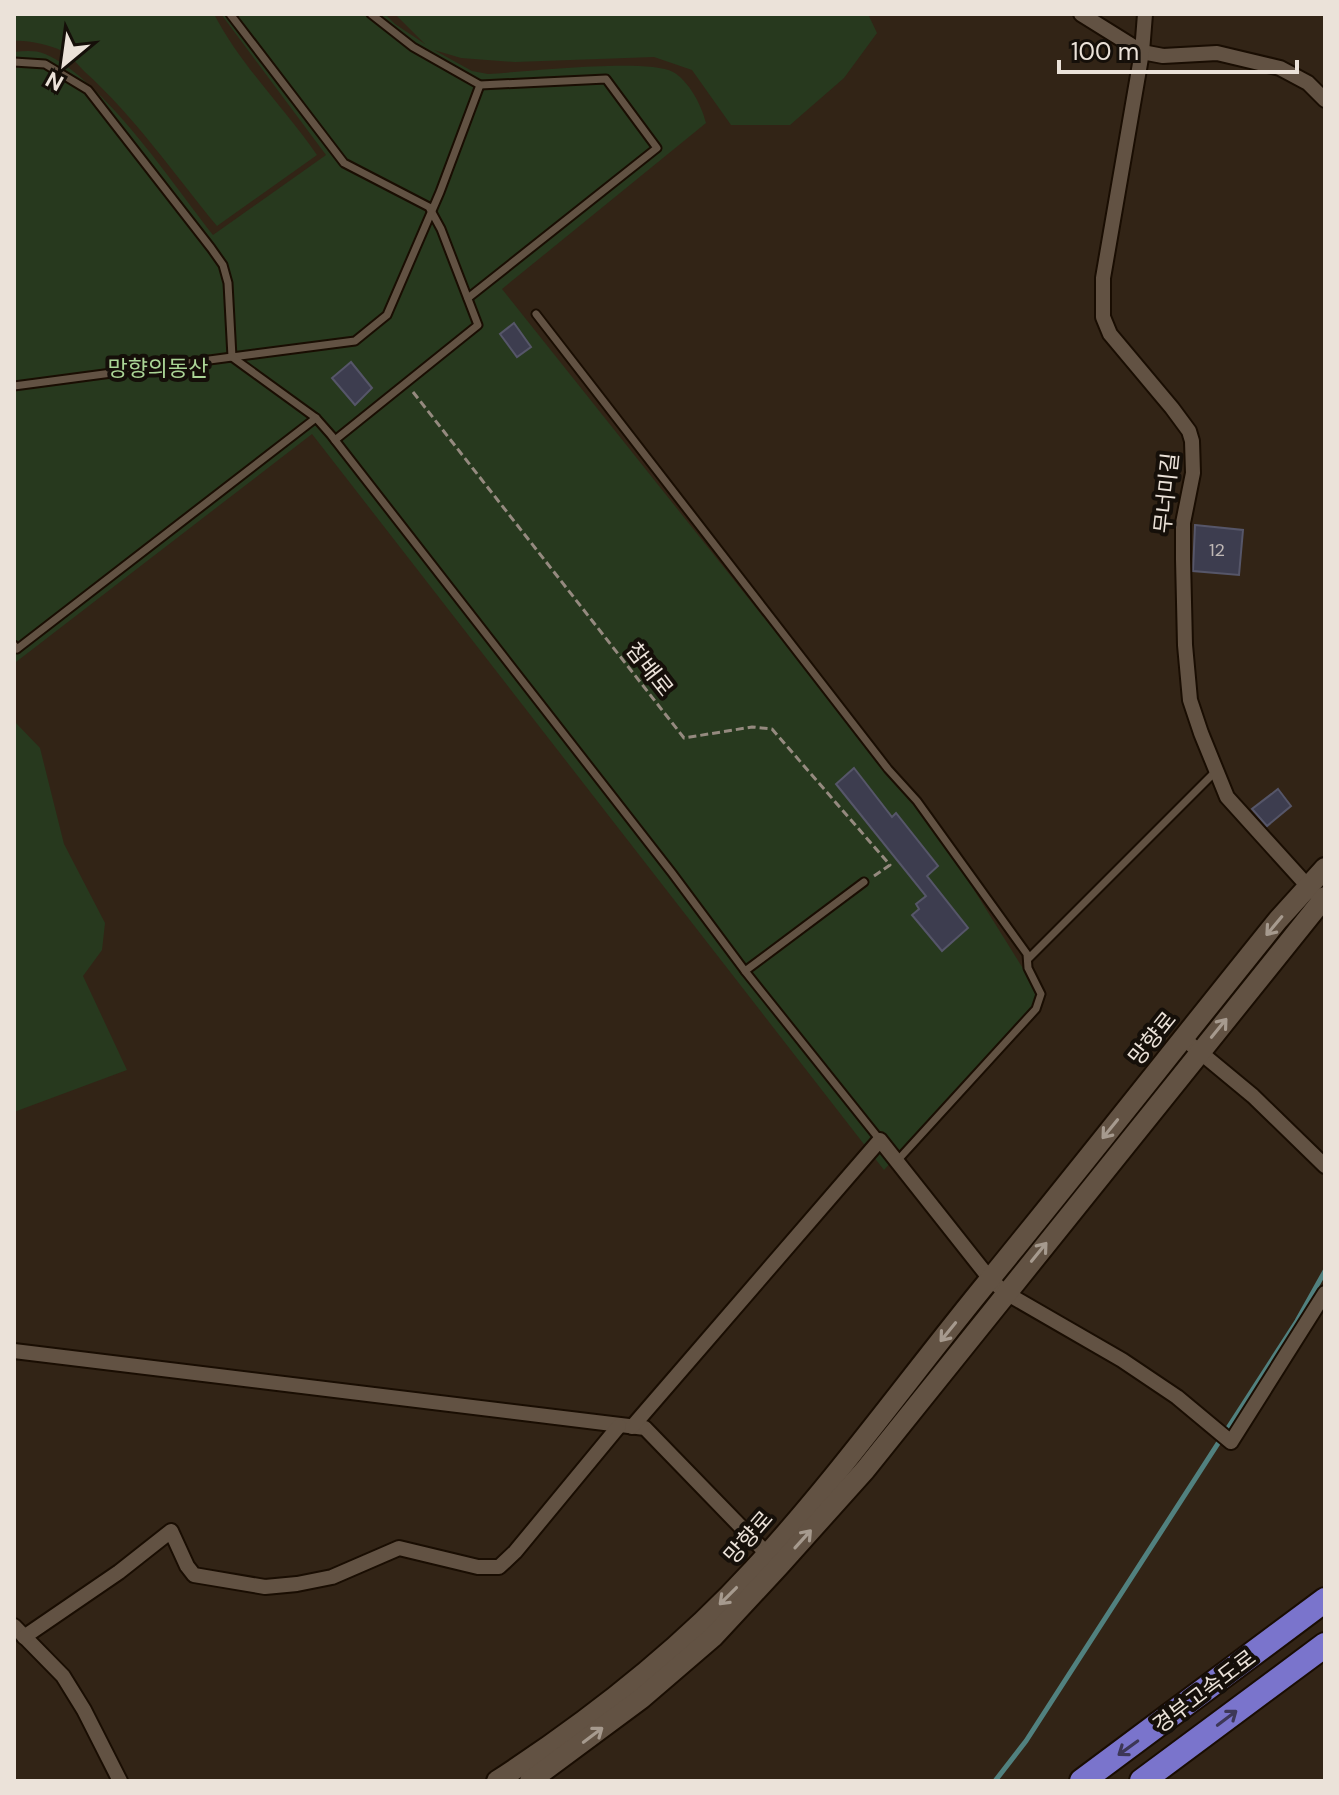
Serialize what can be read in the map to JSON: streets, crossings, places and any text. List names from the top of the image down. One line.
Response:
{"streets":{"highway":["경부고속도로"],"main road":["망향로"],"street":["무너미길"],"path":["참배로"]},"crossings":[["무너미길","망향로"]],"parks":["망향의동산"],"house_numbers":["12"],"scale_bar":"100 m","north":"bottom left"}
